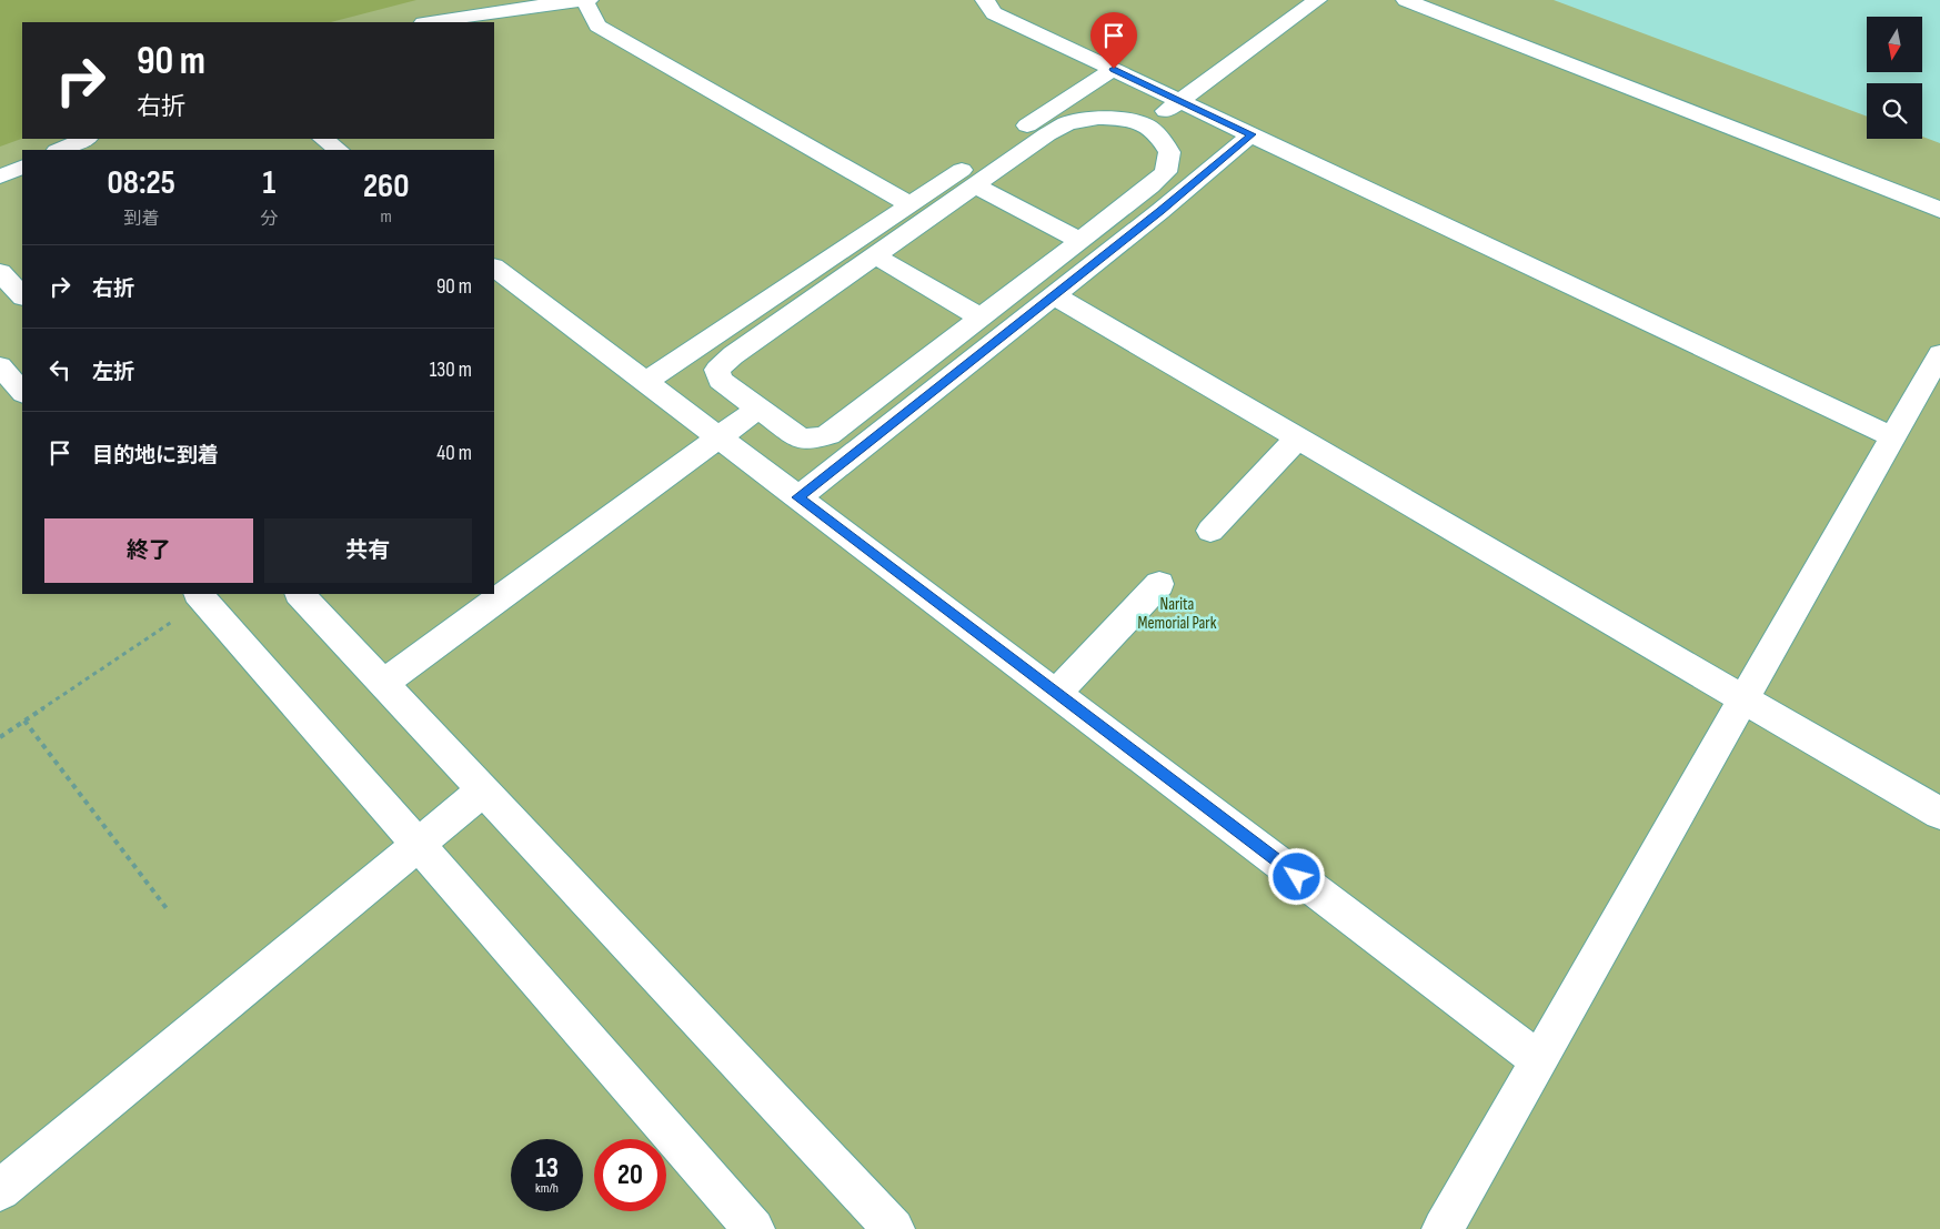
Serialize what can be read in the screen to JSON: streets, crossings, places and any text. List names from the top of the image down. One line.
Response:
{"parks":["Narita Memorial Park"],"north":"bottom","page":{"turn":["90 m","右折"],"eta":["08:25","到着","1","分","260","m"],"list":[{"name":"右折","value":"90 m"},{"name":"左折","value":"130 m"},{"name":"目的地に到着","value":"40 m"}],"buttons":["終了","共有"],"speed":"13 km/h","limit":"20"}}
